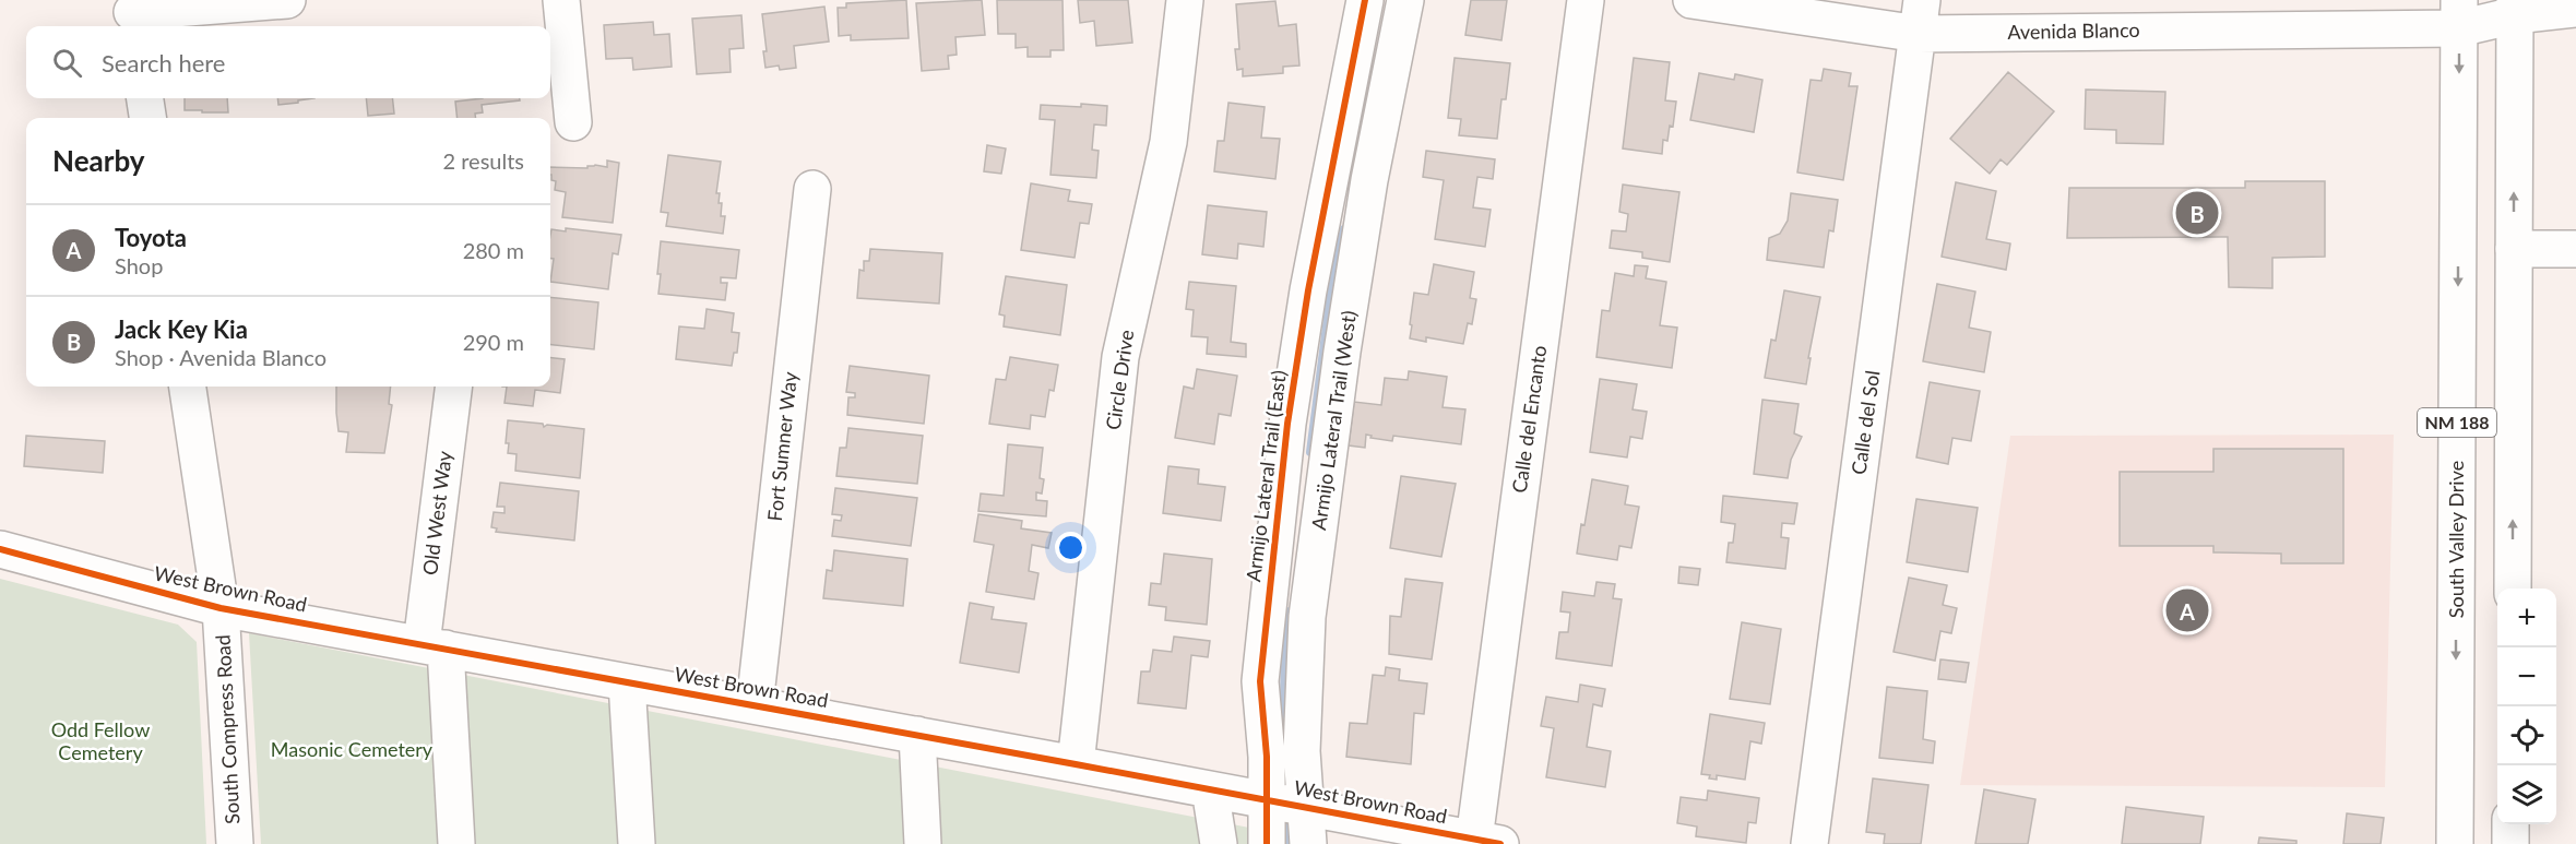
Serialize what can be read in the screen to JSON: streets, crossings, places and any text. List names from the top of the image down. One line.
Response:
{"streets":{"street":["Avenida Blanco","Circle Drive","Calle del Encanto","Armijo Lateral Trail (West)","Calle del Sol","NM 188","Fort Sumner Way","Armijo Lateral Trail (East)","Old West Way","South Valley Drive","West Brown Road","South Compress Road"]},"crossings":[["Avenida Blanco","Calle del Sol"],["Avenida Blanco","NM 188"],["Avenida Blanco","South Valley Drive"],["Circle Drive","West Brown Road"],["Calle del Encanto","West Brown Road"],["Armijo Lateral Trail (West)","West Brown Road"],["Fort Sumner Way","West Brown Road"],["Armijo Lateral Trail (East)","West Brown Road"],["Old West Way","West Brown Road"],["West Brown Road","South Compress Road"]],"parks":["Odd Fellow Cemetery","Masonic Cemetery"],"page":{"search":"Search here","heading":["Nearby","2 results"],"pins":["B","A"],"list":[{"mark":"A","name":"Toyota","note":"Shop","value":"280 m"},{"mark":"B","name":"Jack Key Kia","note":"Shop · Avenida Blanco","value":"290 m"}],"map_buttons":["+","−"]}}
